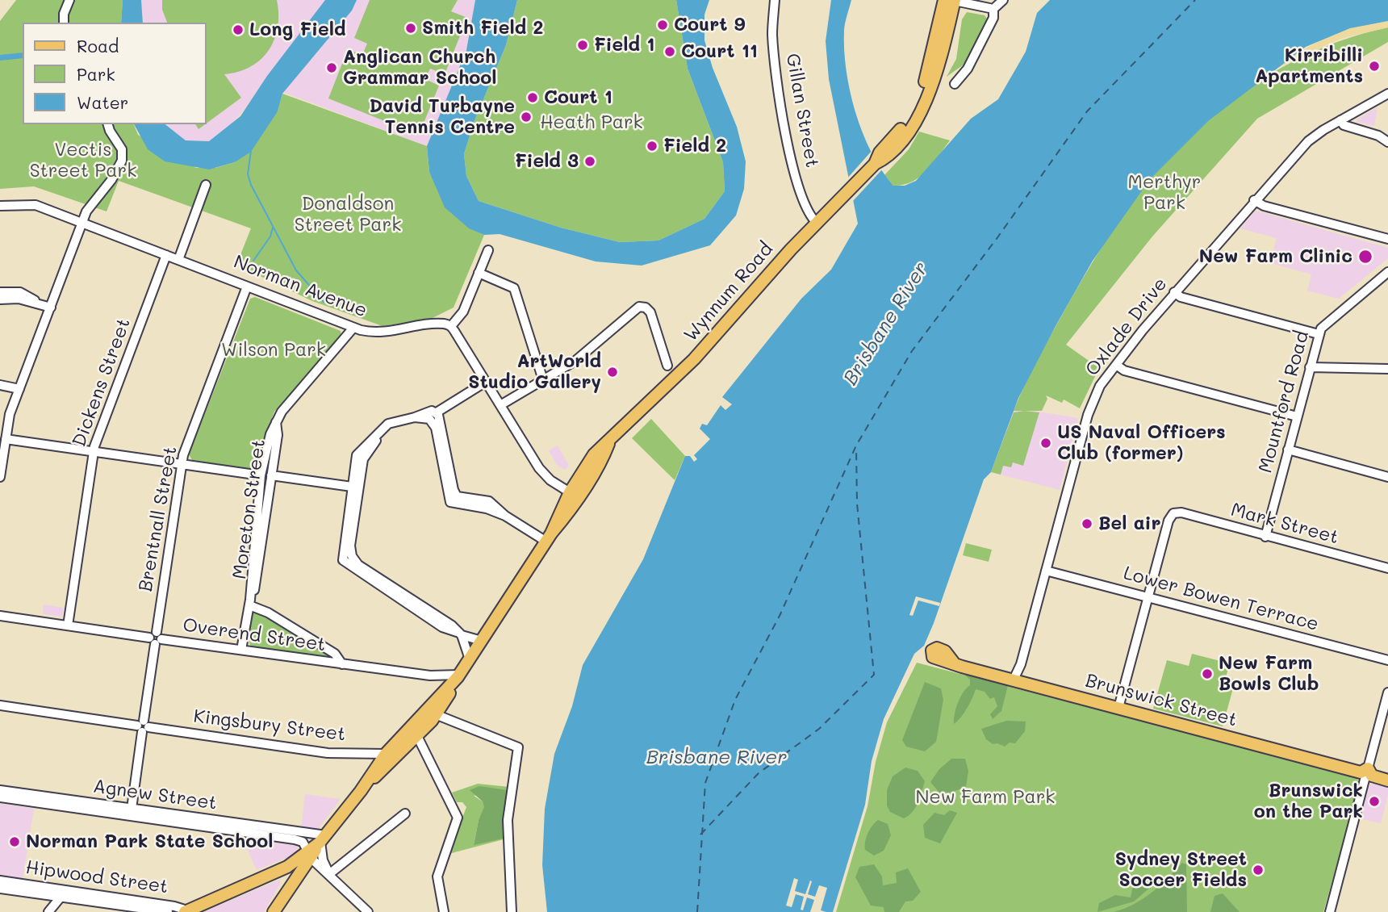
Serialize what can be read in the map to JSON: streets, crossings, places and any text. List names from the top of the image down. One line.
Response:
{"streets":{"main road":["Wynnum Road","Brunswick Street"],"street":["Gillan Street","Norman Avenue","Oxlade Drive","Dickens Street","Mountford Road","Moreton Street","Brentnall Street","Mark Street","Lower Bowen Terrace","Overend Street","Kingsbury Street","Agnew Street","Hipwood Street"]},"crossings":[["Gillan Street","Wynnum Road"],["Norman Avenue","Dickens Street"],["Norman Avenue","Moreton Street"],["Norman Avenue","Brentnall Street"],["Wynnum Road","Overend Street"],["Wynnum Road","Kingsbury Street"],["Wynnum Road","Agnew Street"],["Oxlade Drive","Lower Bowen Terrace"],["Oxlade Drive","Brunswick Street"],["Dickens Street","Overend Street"],["Mountford Road","Mark Street"],["Moreton Street","Overend Street"],["Brentnall Street","Overend Street"],["Brentnall Street","Kingsbury Street"],["Brentnall Street","Agnew Street"],["Mark Street","Lower Bowen Terrace"]],"water":["Brisbane River"],"parks":["Heath Park","Vectis Street Park","Merthyr Park","Donaldson Street Park","Wilson Park","New Farm Park"],"places":["Court 9","Smith Field 2","Long Field","Field 1","Court 11","Kirribilli Apartments","Anglican Church Grammar School","Court 1","David Turbayne Tennis Centre","Field 2","Field 3","New Farm Clinic","ArtWorld Studio Gallery","US Naval Officers Club (former)","Bel air","New Farm Bowls Club","Brunswick on the Park","Norman Park State School","Sydney Street Soccer Fields"],"legend":["Road","Park","Water"]}
